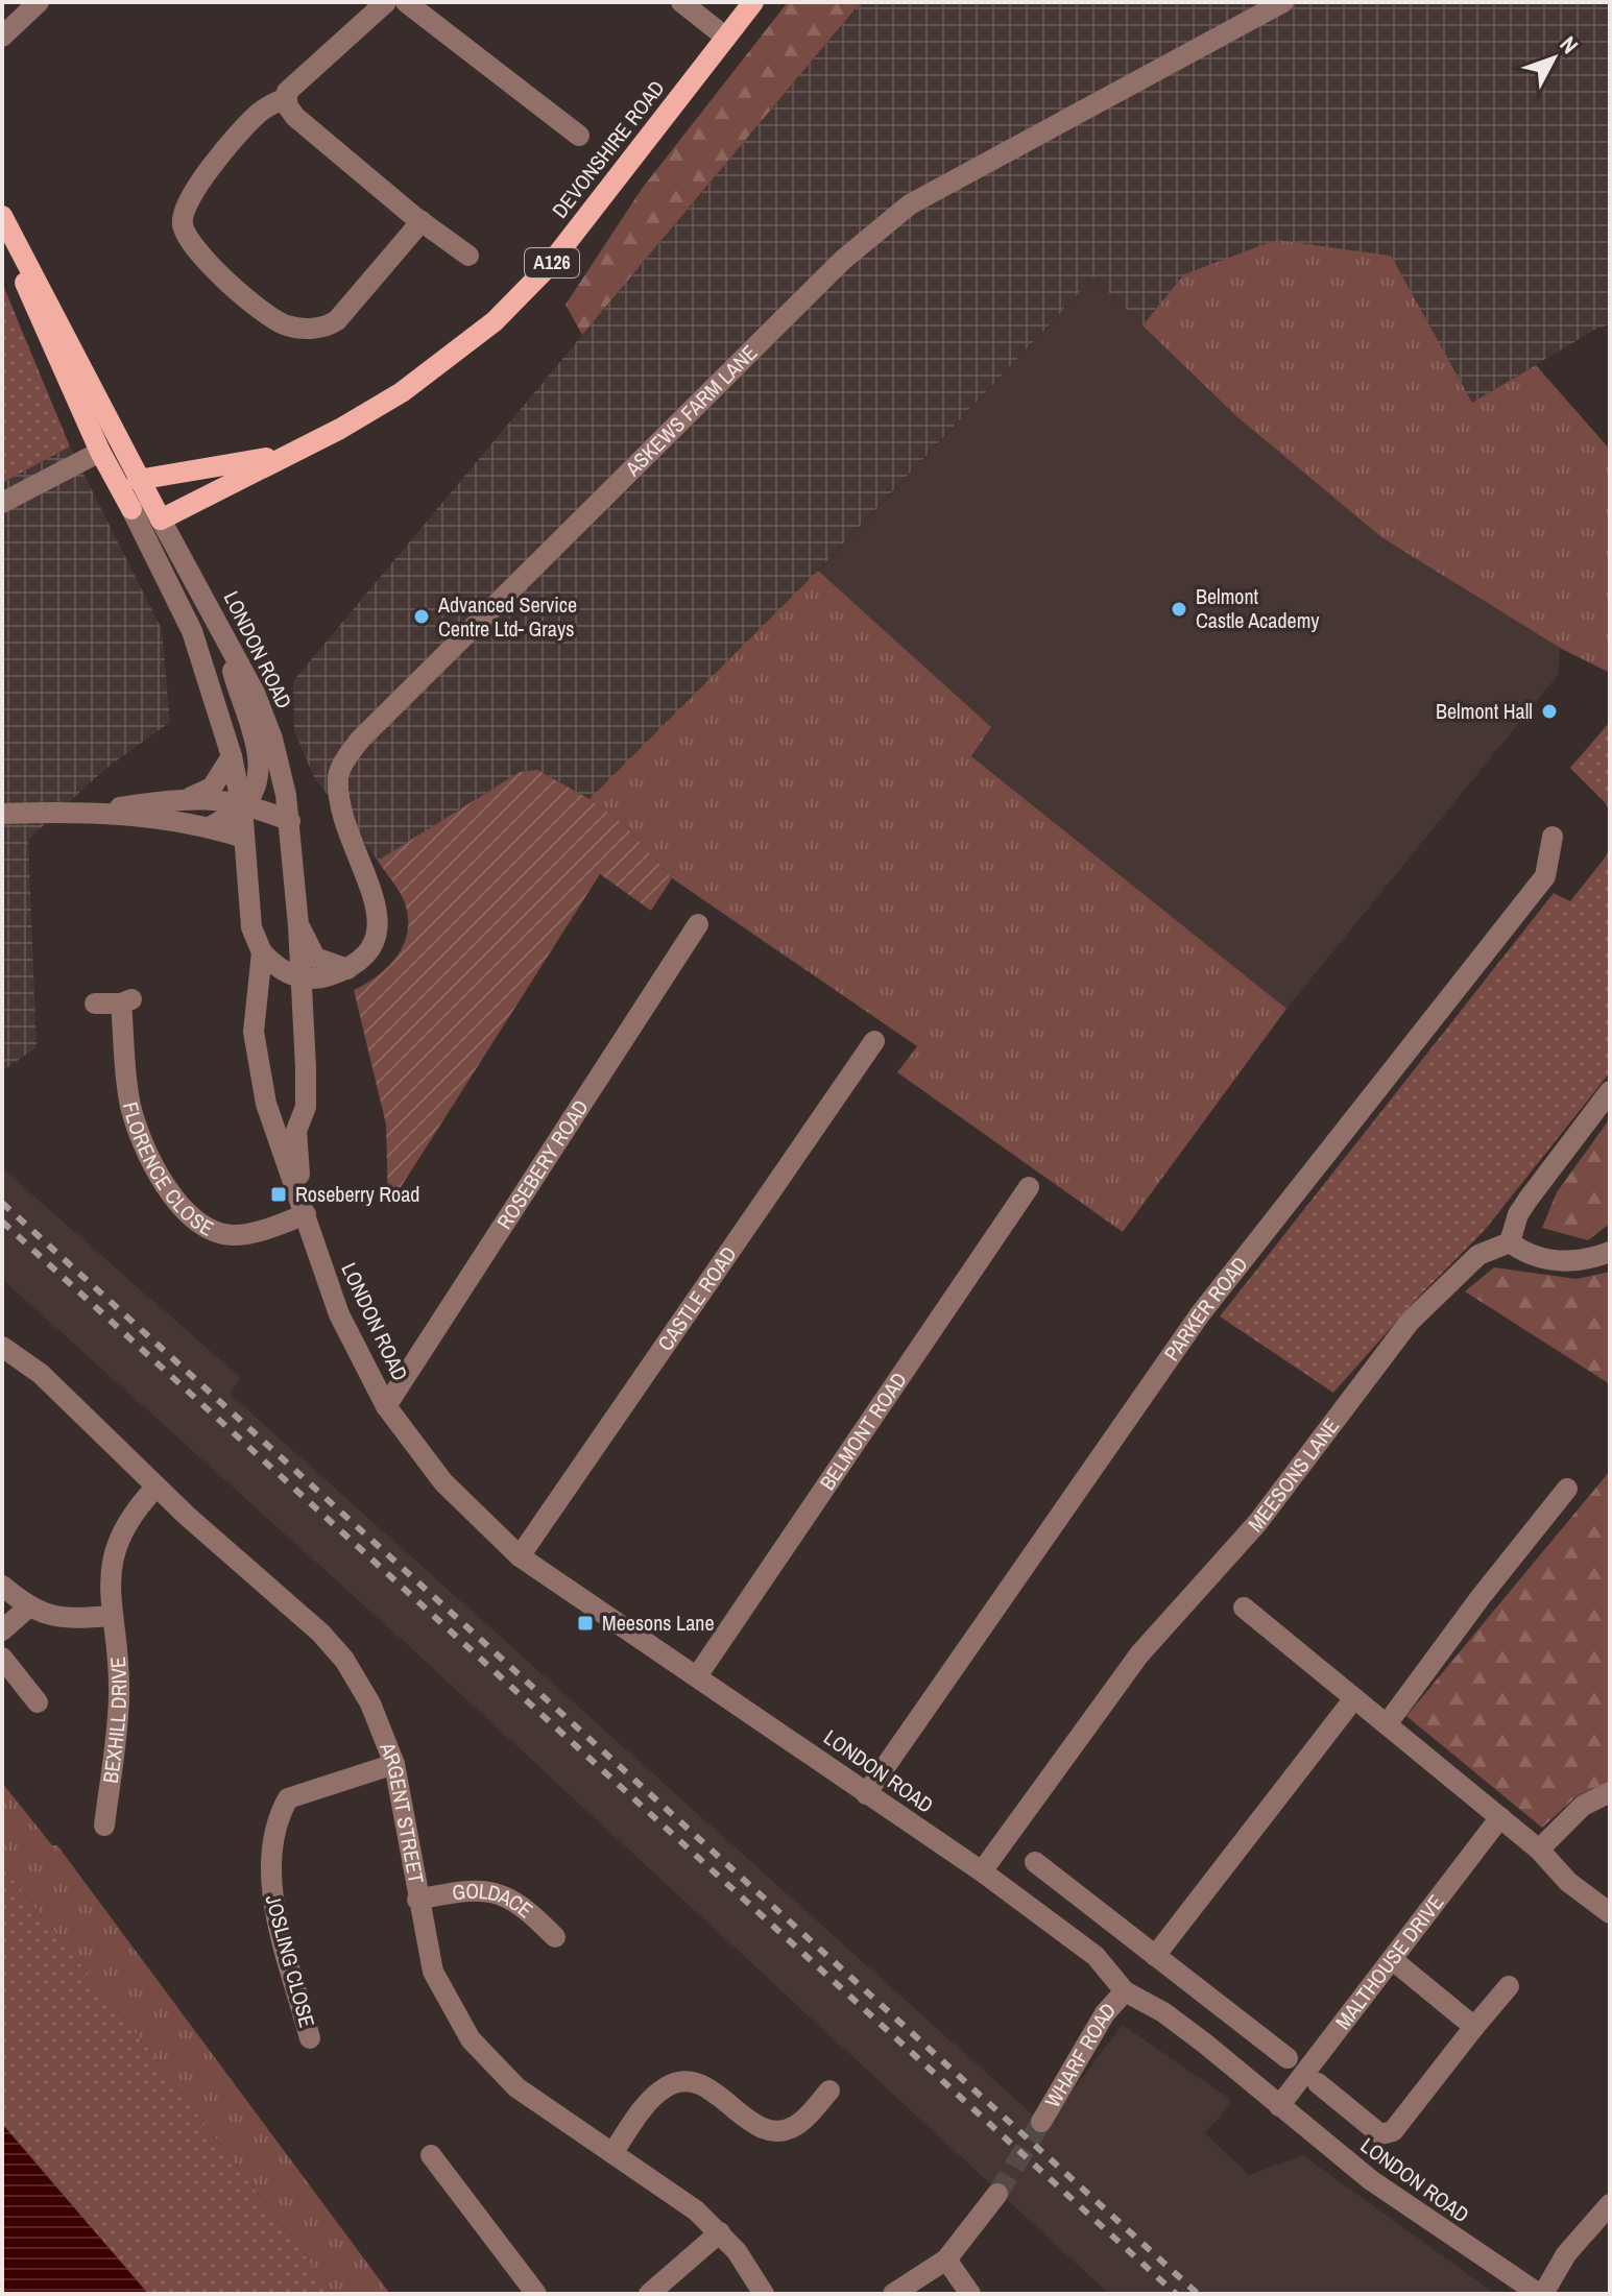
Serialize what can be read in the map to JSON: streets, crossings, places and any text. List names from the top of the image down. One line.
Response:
{"streets":{"main road":["DEVONSHIRE ROAD","A126","LONDON ROAD"],"street":["ASKEWS FARM LANE","FLORENCE CLOSE","ROSEBERY ROAD","CASTLE ROAD","PARKER ROAD","BELMONT ROAD","MEESONS LANE","BEXHILL DRIVE","ARGENT STREET","GOLDACE","JOSLING CLOSE","MALTHOUSE DRIVE","WHARF ROAD"]},"crossings":[["DEVONSHIRE ROAD","LONDON ROAD"],["LONDON ROAD","FLORENCE CLOSE"],["LONDON ROAD","ROSEBERY ROAD"],["LONDON ROAD","CASTLE ROAD"],["LONDON ROAD","PARKER ROAD"],["LONDON ROAD","BELMONT ROAD"],["LONDON ROAD","MEESONS LANE"],["LONDON ROAD","MALTHOUSE DRIVE"],["LONDON ROAD","WHARF ROAD"],["BEXHILL DRIVE","ARGENT STREET"],["ARGENT STREET","GOLDACE"],["ARGENT STREET","JOSLING CLOSE"]],"places":{"other":["Belmont Castle Academy","Advanced Service Centre Ltd- Grays","Belmont Hall"],"transit":["Roseberry Road","Meesons Lane"]},"north":"top right"}
